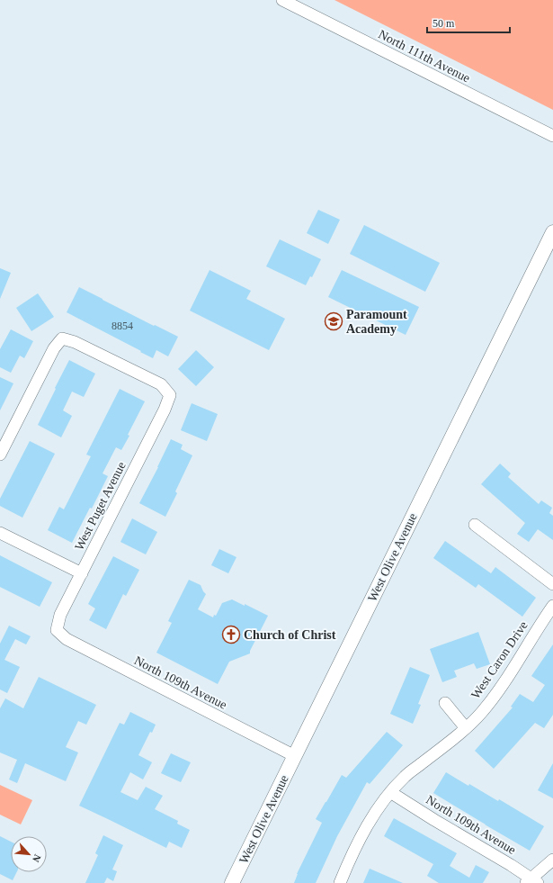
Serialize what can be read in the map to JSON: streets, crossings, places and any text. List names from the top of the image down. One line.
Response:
{"streets":{"main road":["West Olive Avenue"],"street":["North 111th Avenue","West Puget Avenue","West Caron Drive","North 109th Avenue"]},"crossings":[["West Puget Avenue","North 109th Avenue"],["West Olive Avenue","North 109th Avenue"],["West Caron Drive","North 109th Avenue"]],"places":{"school or university":["Paramount Academy"],"church":["Church of Christ"]},"house_numbers":["8854"],"scale_bar":"50 m","north":"bottom right"}
